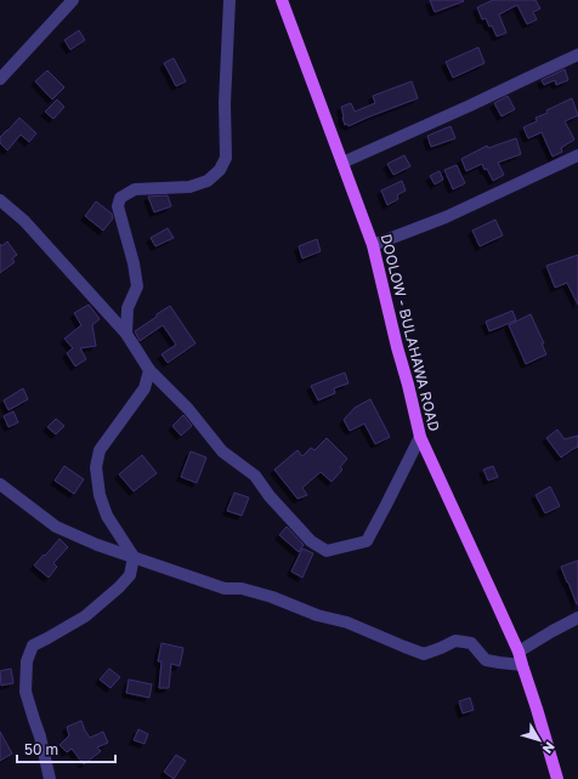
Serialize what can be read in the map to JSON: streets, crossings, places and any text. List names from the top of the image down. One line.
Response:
{"streets":{"main road":["DOOLOW - BULAHAWA ROAD"]},"scale_bar":"50 m","north":"bottom right"}
